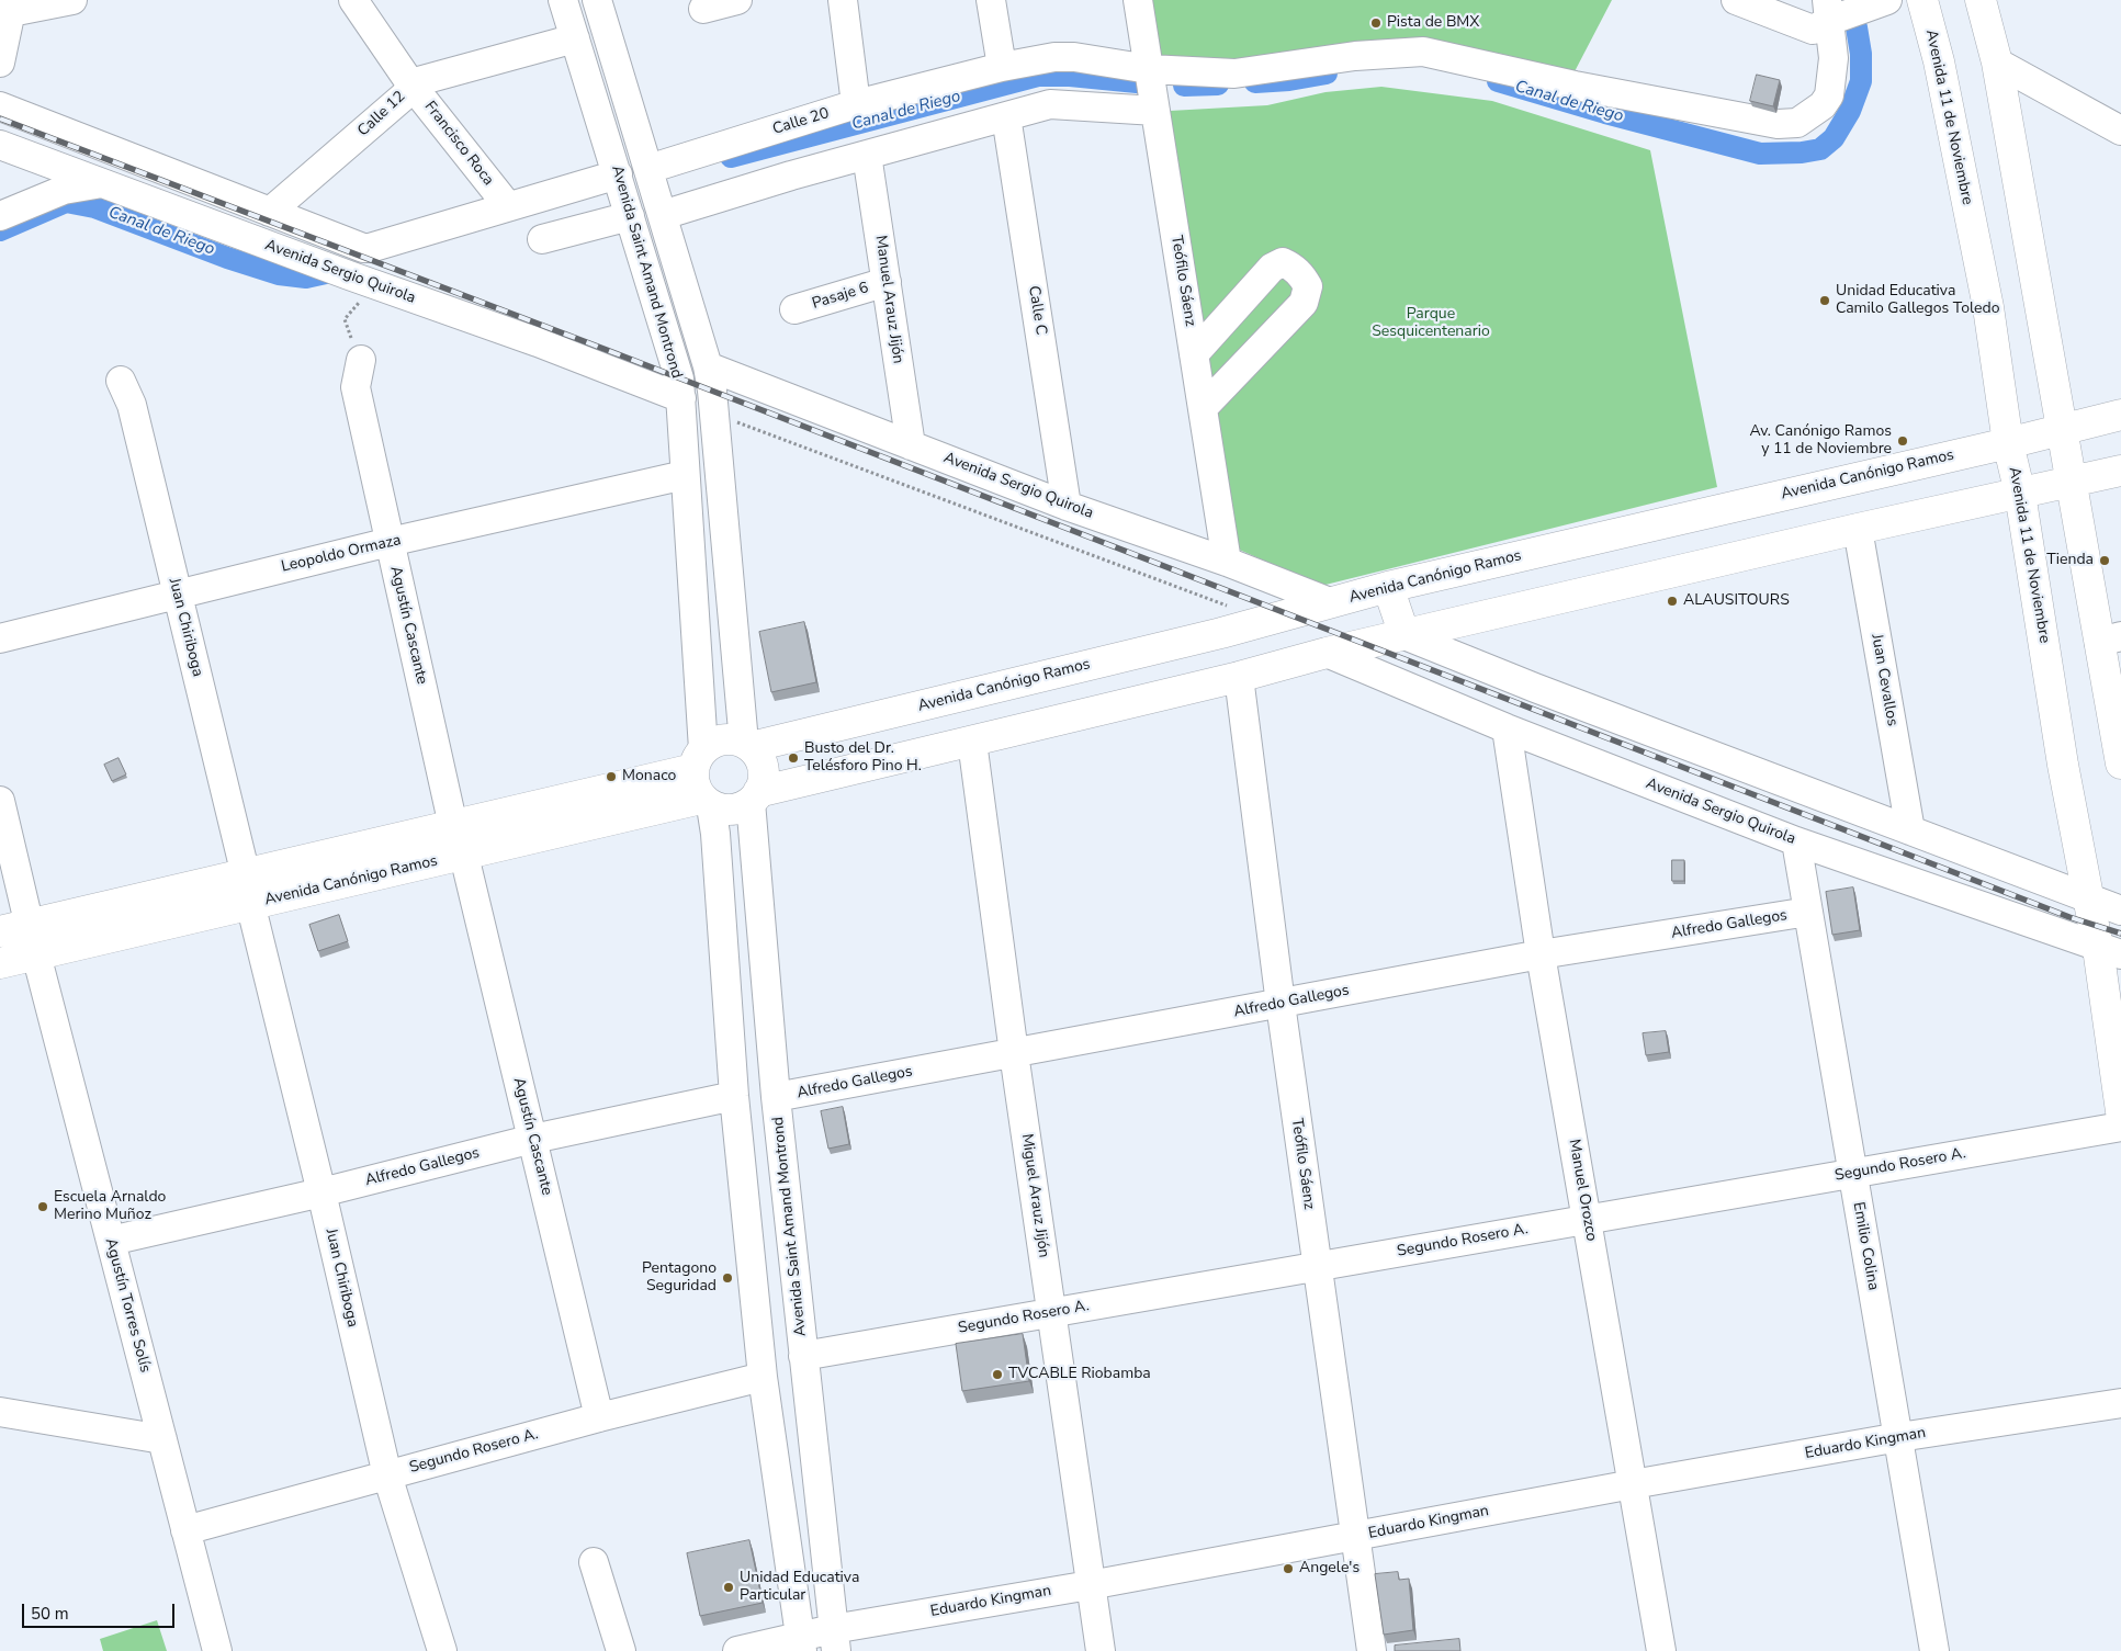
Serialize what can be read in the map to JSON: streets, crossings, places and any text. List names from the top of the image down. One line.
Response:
{"streets":{"main road":["Avenida 11 de Noviembre","Avenida Canónigo Ramos"],"street":["Calle 12","Calle 20","Francisco Roca","Avenida Sergio Quirola","Avenida Saint Amand Montrond","Teófilo Sáenz","Pasaje 6","Manuel Arauz Jijón","Calle C","Leopoldo Ormaza","Agustín Cascante","Juan Chiriboga","Juan Cevallos","Alfredo Gallegos","Segundo Rosero A.","Manuel Orozco","Miguel Arauz Jijón","Emilio Colina","Agustín Torres Solís","Eduardo Kingman"]},"crossings":[["Calle 12","Francisco Roca"],["Calle 12","Avenida Sergio Quirola"],["Calle 12","Avenida Saint Amand Montrond"],["Avenida 11 de Noviembre","Avenida Sergio Quirola"],["Avenida 11 de Noviembre","Avenida Canónigo Ramos"],["Calle 20","Avenida Saint Amand Montrond"],["Calle 20","Teófilo Sáenz"],["Francisco Roca","Avenida Sergio Quirola"],["Avenida Sergio Quirola","Avenida Saint Amand Montrond"],["Avenida Sergio Quirola","Teófilo Sáenz"],["Avenida Sergio Quirola","Manuel Arauz Jijón"],["Avenida Sergio Quirola","Calle C"],["Avenida Sergio Quirola","Avenida Canónigo Ramos"],["Avenida Sergio Quirola","Manuel Orozco"],["Avenida Sergio Quirola","Emilio Colina"],["Avenida Saint Amand Montrond","Avenida Canónigo Ramos"],["Avenida Saint Amand Montrond","Leopoldo Ormaza"],["Avenida Saint Amand Montrond","Alfredo Gallegos"],["Avenida Saint Amand Montrond","Segundo Rosero A."],["Avenida Saint Amand Montrond","Eduardo Kingman"],["Teófilo Sáenz","Avenida Canónigo Ramos"],["Teófilo Sáenz","Alfredo Gallegos"],["Teófilo Sáenz","Segundo Rosero A."],["Teófilo Sáenz","Eduardo Kingman"],["Pasaje 6","Manuel Arauz Jijón"],["Avenida Canónigo Ramos","Agustín Cascante"],["Avenida Canónigo Ramos","Juan Chiriboga"],["Avenida Canónigo Ramos","Juan Cevallos"],["Avenida Canónigo Ramos","Miguel Arauz Jijón"],["Avenida Canónigo Ramos","Agustín Torres Solís"],["Leopoldo Ormaza","Agustín Cascante"],["Leopoldo Ormaza","Juan Chiriboga"],["Agustín Cascante","Alfredo Gallegos"],["Agustín Cascante","Segundo Rosero A."],["Juan Chiriboga","Alfredo Gallegos"],["Juan Chiriboga","Segundo Rosero A."],["Alfredo Gallegos","Manuel Orozco"],["Alfredo Gallegos","Miguel Arauz Jijón"],["Alfredo Gallegos","Emilio Colina"],["Alfredo Gallegos","Agustín Torres Solís"],["Segundo Rosero A.","Manuel Orozco"],["Segundo Rosero A.","Miguel Arauz Jijón"],["Segundo Rosero A.","Emilio Colina"],["Segundo Rosero A.","Agustín Torres Solís"],["Manuel Orozco","Eduardo Kingman"],["Miguel Arauz Jijón","Eduardo Kingman"],["Emilio Colina","Eduardo Kingman"]],"water":["Canal de Riego"],"parks":["Parque Sesquicentenario"],"places":["Pista de BMX","Unidad Educativa Camilo Gallegos Toledo","Av. Canónigo Ramos y 11 de Noviembre","Tienda","ALAUSITOURS","Busto del Dr. Telésforo Pino H.","Monaco","Escuela Arnaldo Merino Muñoz","Pentagono Seguridad","TVCABLE Riobamba","Angele's","Unidad Educativa Particular"],"scale_bar":"50 m"}
